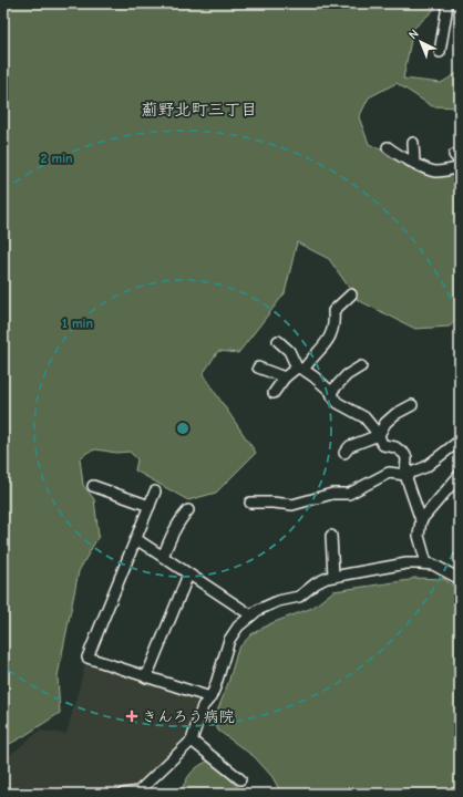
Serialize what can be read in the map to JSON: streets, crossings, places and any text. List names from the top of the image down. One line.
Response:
{"districts":["薊野北町三丁目"],"places":{"health":["きんろう病院"]},"north":"top left","rings":["2 min","1 min"]}
